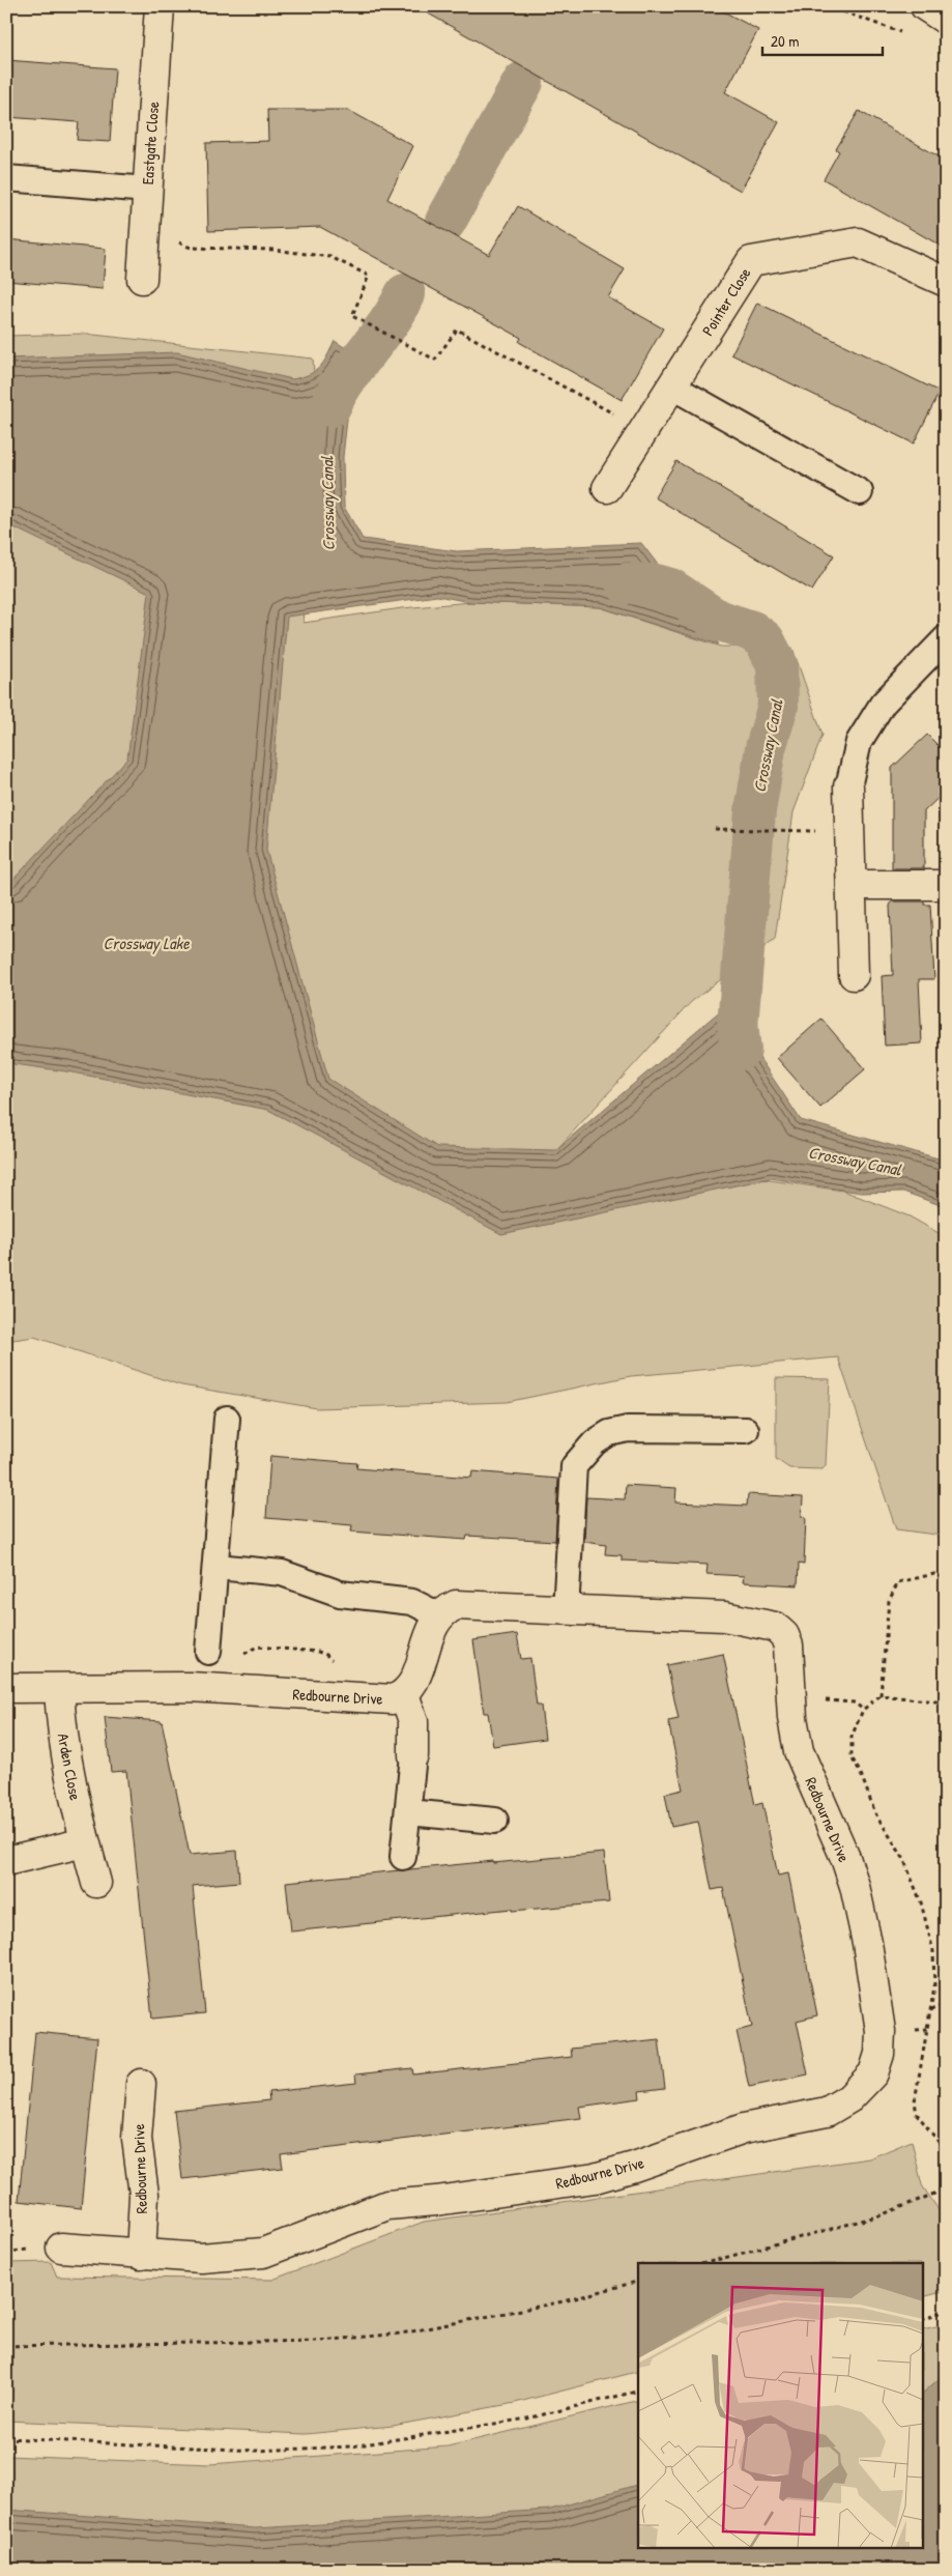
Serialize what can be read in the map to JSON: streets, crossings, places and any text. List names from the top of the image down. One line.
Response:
{"streets":{"street":["Eastgate Close","Pointer Close","Redbourne Drive","Arden Close"]},"crossings":[["Redbourne Drive","Arden Close"]],"water":["Crossway Canal","Crossway Lake"],"scale_bar":"20 m"}
